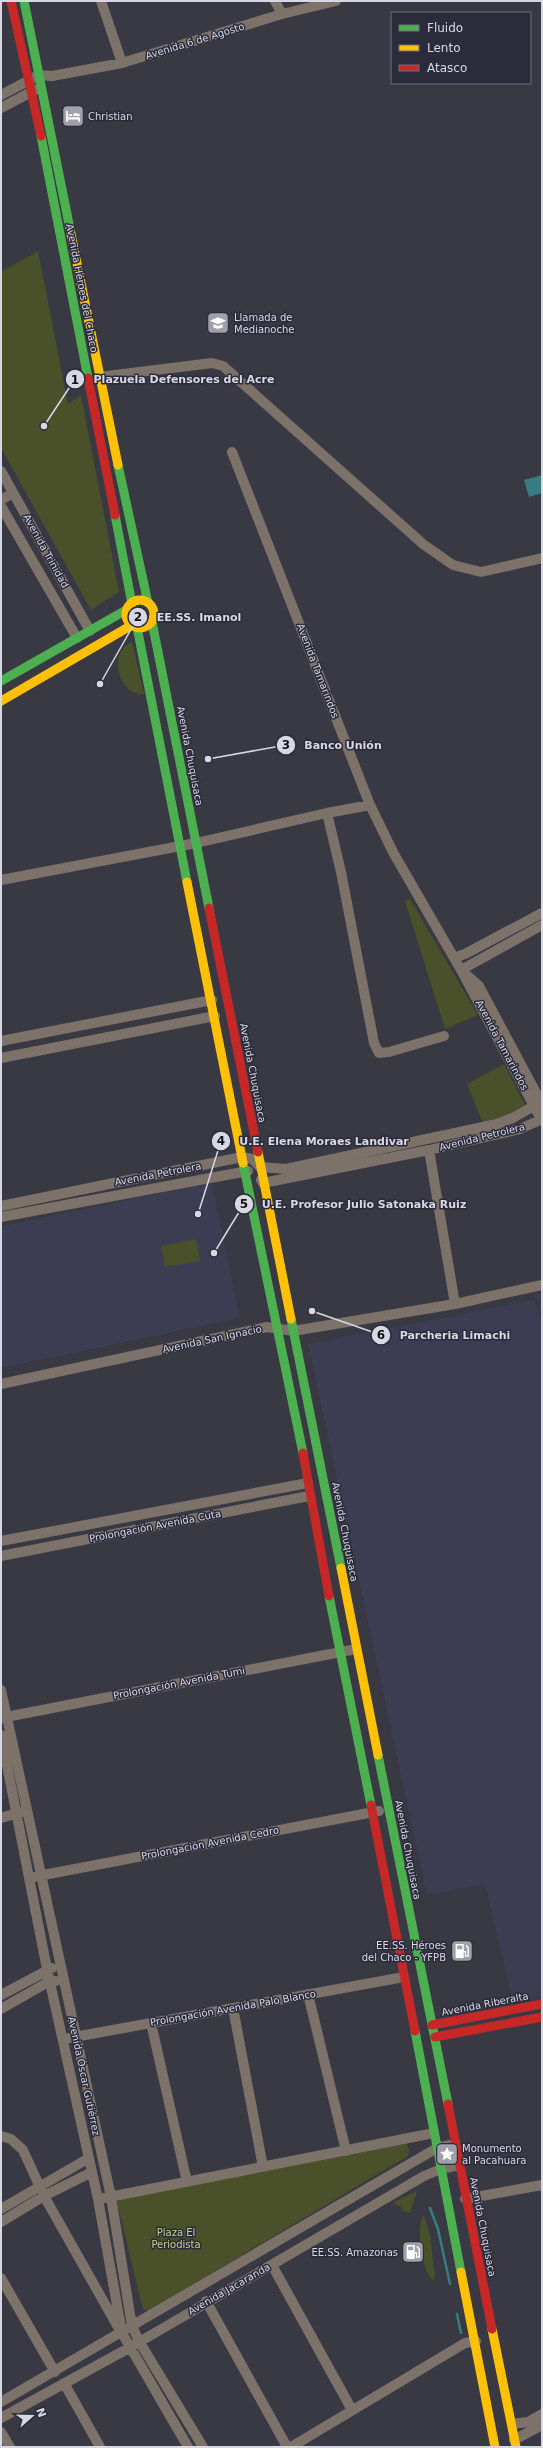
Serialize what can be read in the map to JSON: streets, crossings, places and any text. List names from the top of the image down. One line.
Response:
{"streets":{"main road":["Avenida Héroes del Chaco","Avenida Chuquisaca","Avenida Riberalta"],"street":["Avenida 6 de Agosto","Avenida Trinidad","Avenida Tamarindos","Avenida Petrolera","Avenida San Ignacio","Prolongación Avenida Cuta","Prolongación Avenida Tumi","Prolongación Avenida Cedro","Prolongación Avenida Palo Blanco","Avenida Óscar Gutiérrez","Avenida Jacaranda"]},"crossings":[["Avenida 6 de Agosto","Avenida Héroes del Chaco"],["Avenida Héroes del Chaco","Avenida Chuquisaca"],["Avenida Tamarindos","Avenida Petrolera"],["Avenida Chuquisaca","Avenida Petrolera"],["Avenida Chuquisaca","Avenida San Ignacio"],["Avenida Chuquisaca","Prolongación Avenida Tumi"],["Avenida Chuquisaca","Prolongación Avenida Cedro"],["Avenida Chuquisaca","Avenida Riberalta"],["Avenida Chuquisaca","Avenida Jacaranda"],["Prolongación Avenida Tumi","Avenida Óscar Gutiérrez"],["Prolongación Avenida Cedro","Avenida Óscar Gutiérrez"],["Prolongación Avenida Palo Blanco","Avenida Óscar Gutiérrez"],["Avenida Óscar Gutiérrez","Avenida Jacaranda"]],"parks":["Plaza El Periodista"],"places":{"hotel":["Christian"],"school or university":["Llamada de Medianoche"],"other":["Plazuela Defensores del Acre","EE.SS. Imanol","Banco Unión","U.E. Elena Moraes Landivar","U.E. Profesor Julio Satonaka Ruiz","Parcheria Limachi"],"fuel station":["EE.SS. Héroes del Chaco - YFPB","EE.SS. Amazonas"],"place":["Monumento al Pacahuara"]},"legend":["Fluido","Lento","Atasco"],"north":"right"}
